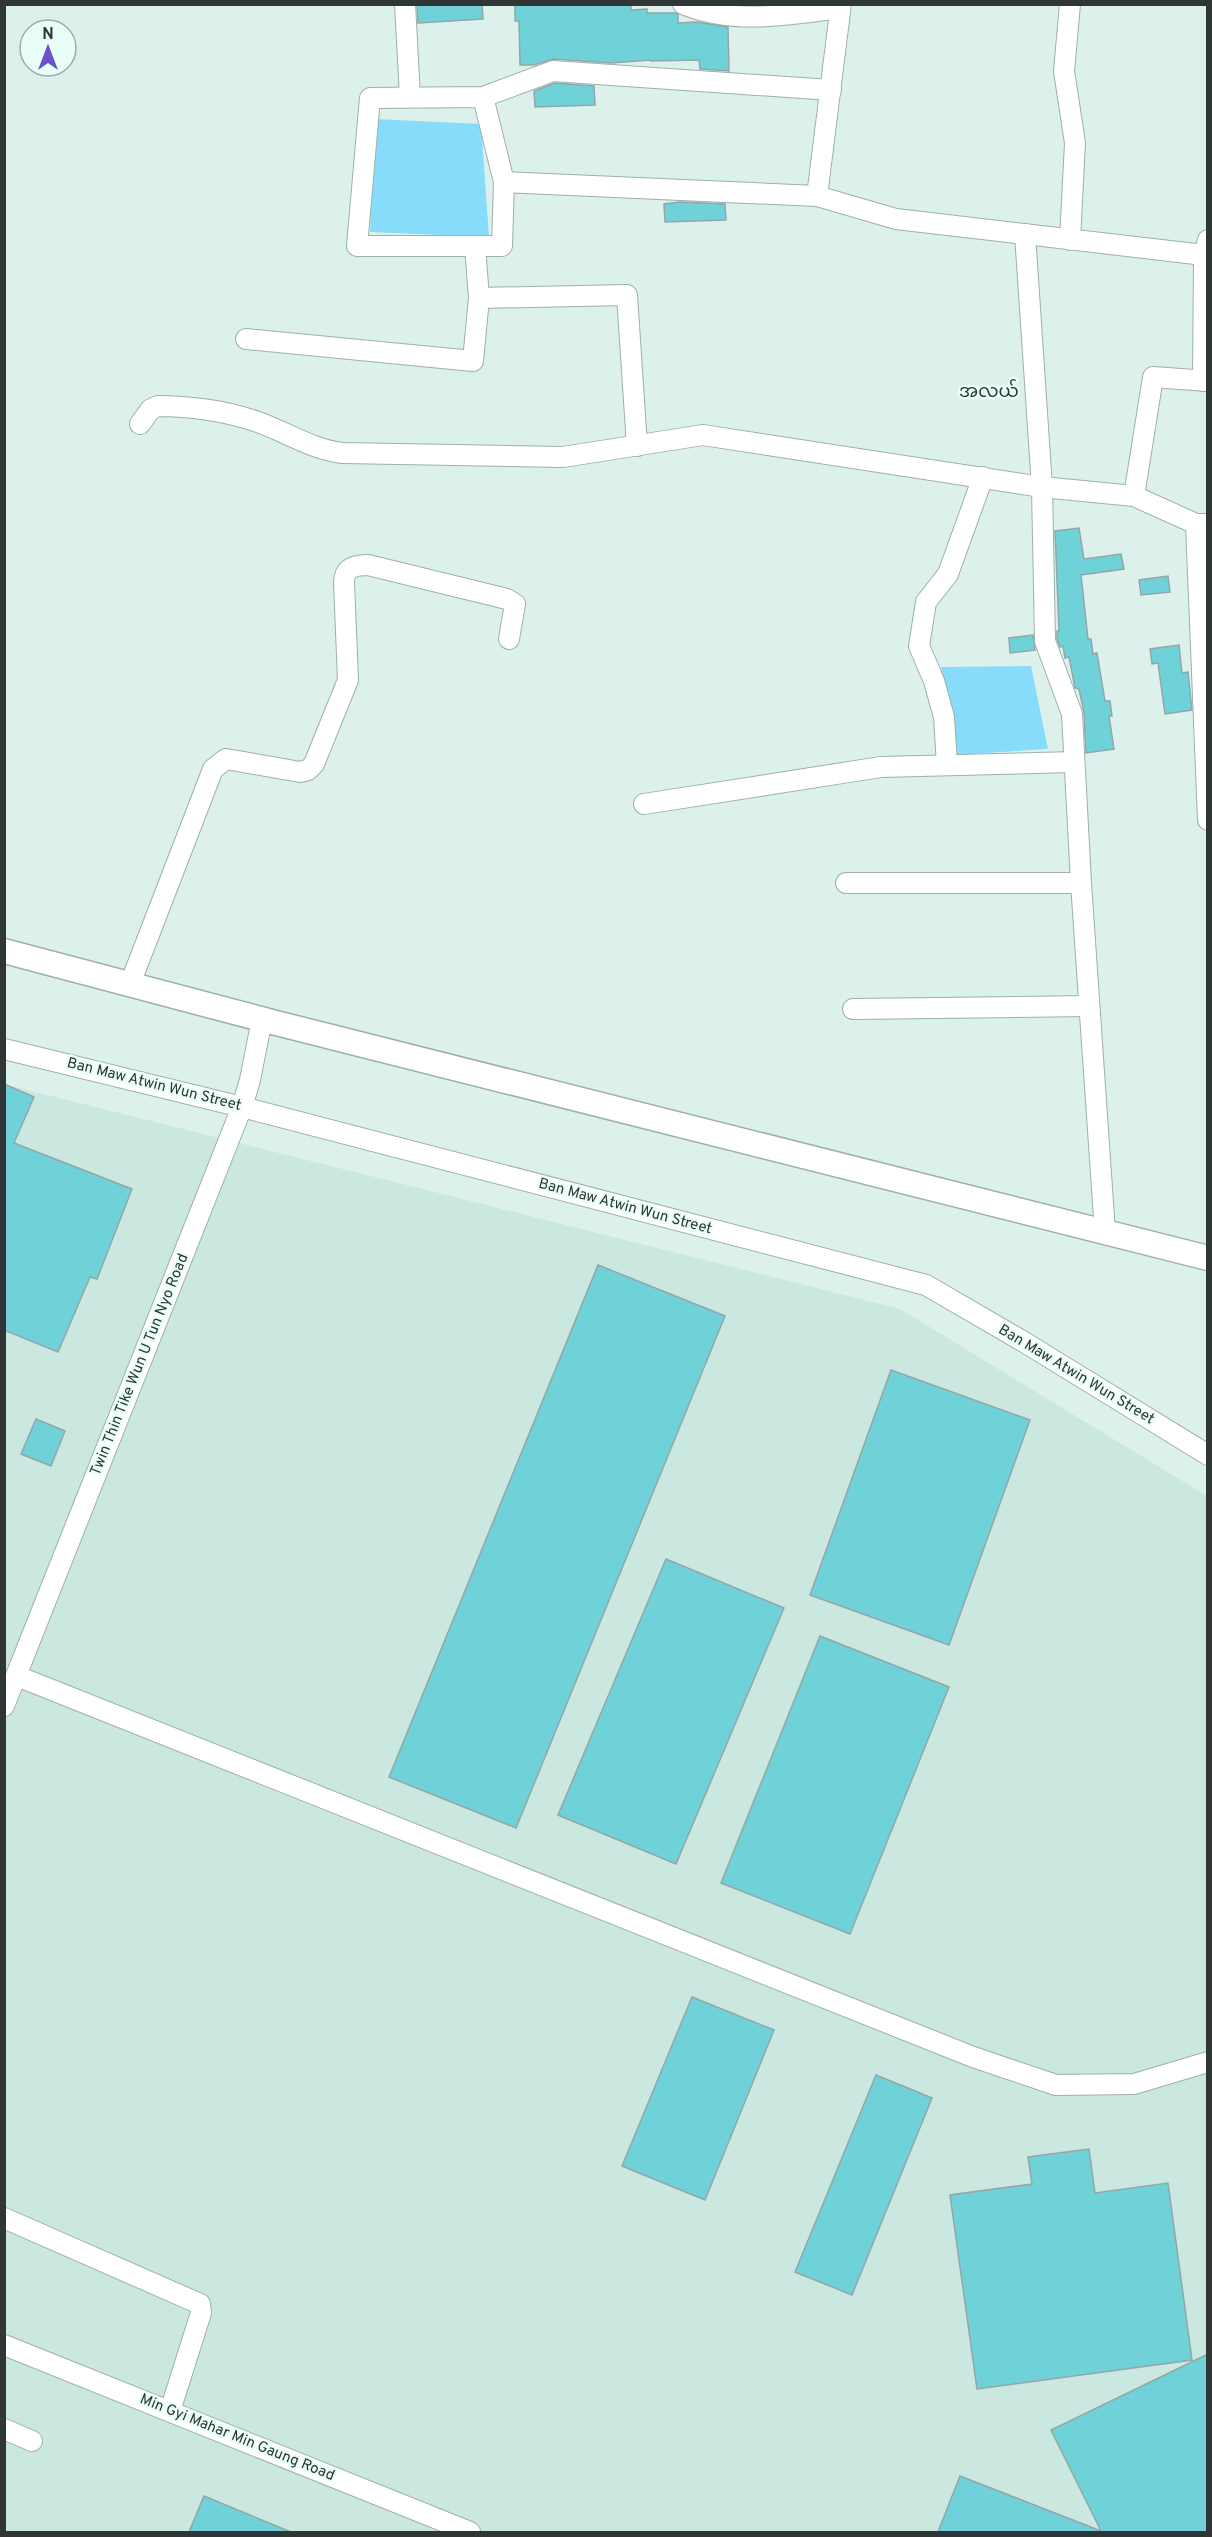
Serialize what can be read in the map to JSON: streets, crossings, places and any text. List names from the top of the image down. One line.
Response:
{"streets":{"street":["Ban Maw Atwin Wun Street","Twin Thin Tike Wun U Tun Nyo Road","Min Gyi Mahar Min Gaung Road"]},"crossings":[["Ban Maw Atwin Wun Street","Twin Thin Tike Wun U Tun Nyo Road"]],"districts":["အလယ်"],"north":"top"}
